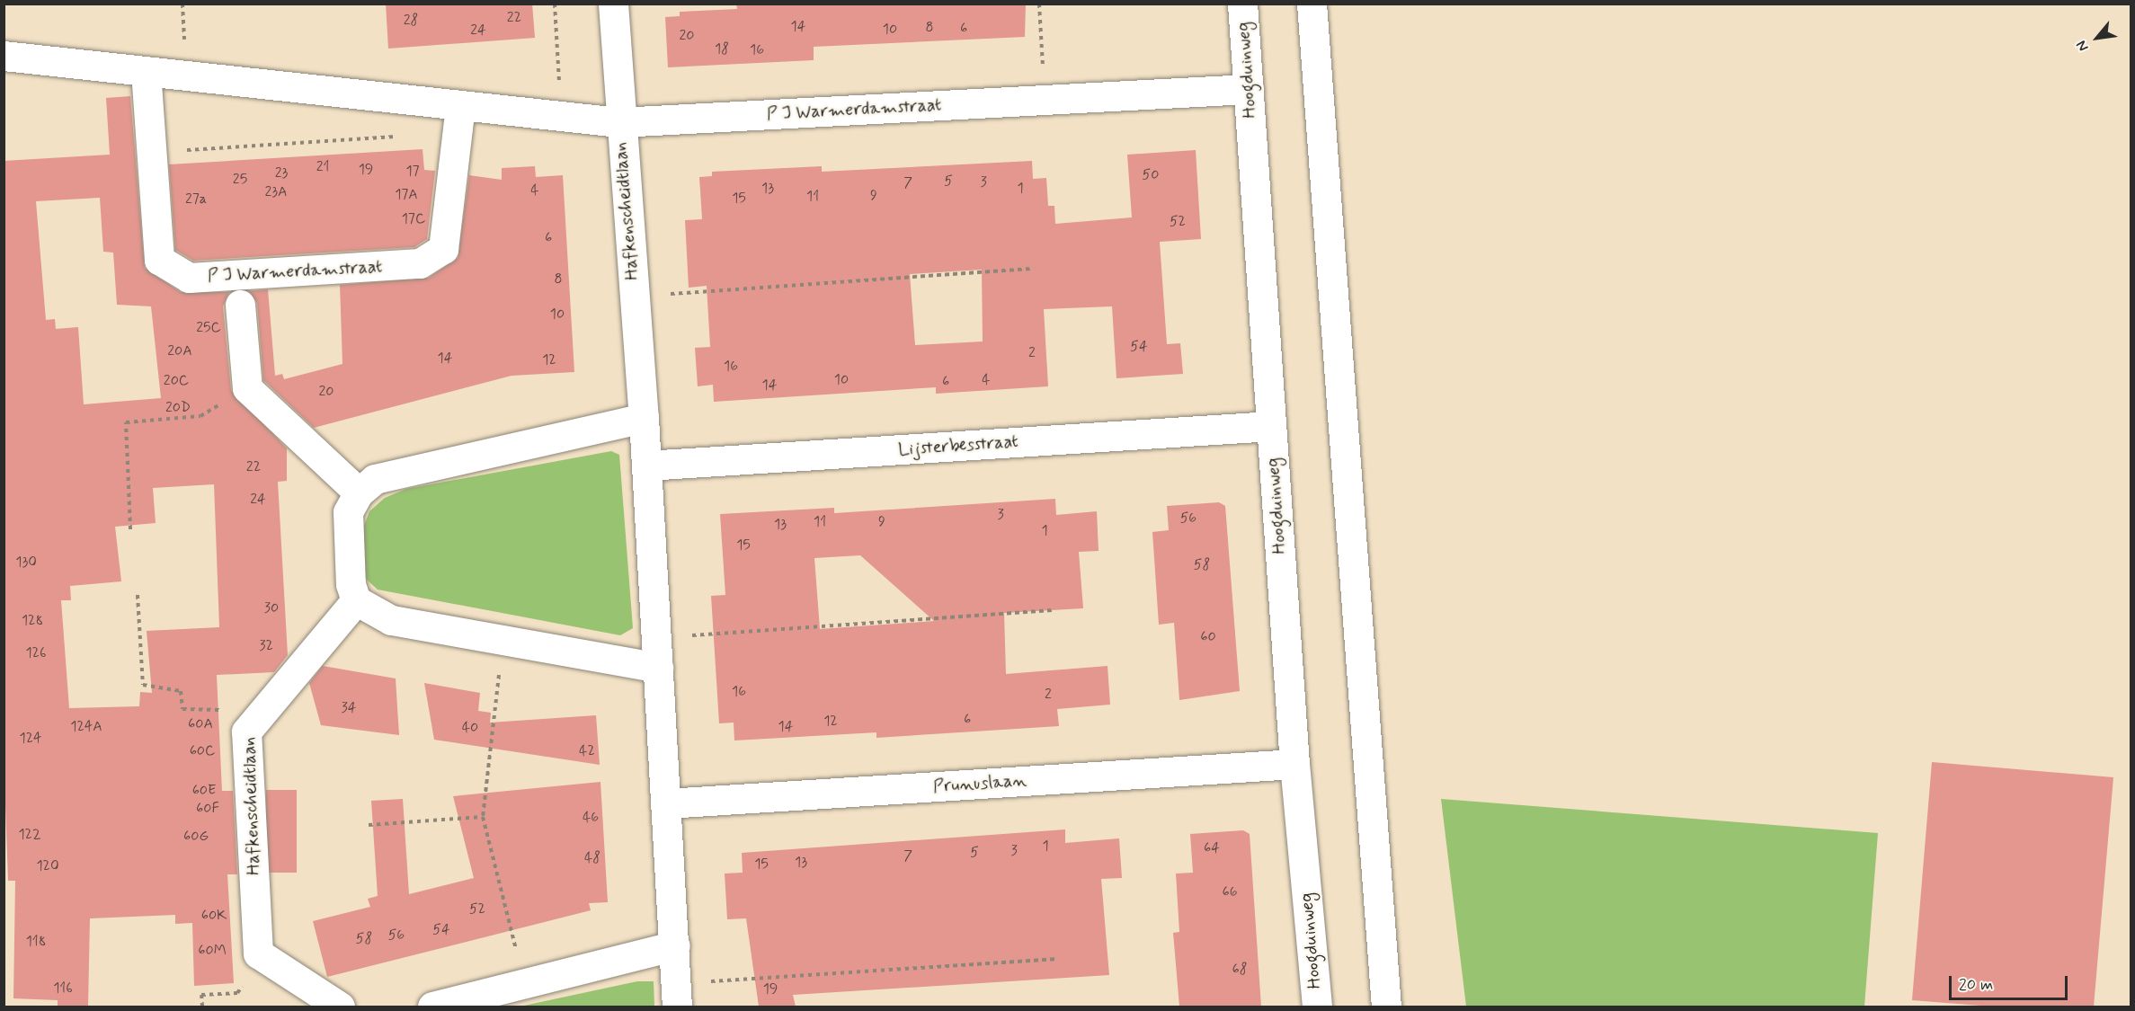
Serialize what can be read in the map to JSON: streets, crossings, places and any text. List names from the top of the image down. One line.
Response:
{"streets":{"street":["Hoogduinweg","P J Warmerdamstraat","Hafkenscheidtlaan","Lijsterbesstraat","Prunuslaan"]},"crossings":[["Hoogduinweg","P J Warmerdamstraat"],["Hoogduinweg","Lijsterbesstraat"],["Hoogduinweg","Prunuslaan"],["P J Warmerdamstraat","Hafkenscheidtlaan"],["Hafkenscheidtlaan","Lijsterbesstraat"],["Hafkenscheidtlaan","Prunuslaan"]],"house_numbers":["22","28","14","8","6","10","24","20","18","16","21","19","17","23","50","25","5","3","7","13","1","4","23A","17A","9","11","15","27a","17C","52","6","8","10","25C","54","20A","2","14","12","16","10","4","20C","6","14","20","20D","22","24","3","56","11","9","13","1","15","130","58","30","128","60","32","126","16","2","34","6","12","60A","124A","14","40","124","60C","42","60E","60F","46","122","60G","1","64","3","5","7","48","13","15","120","66","52","60K","54","56","58","118","60M","68","116","19"],"scale_bar":"20 m","north":"bottom left"}
